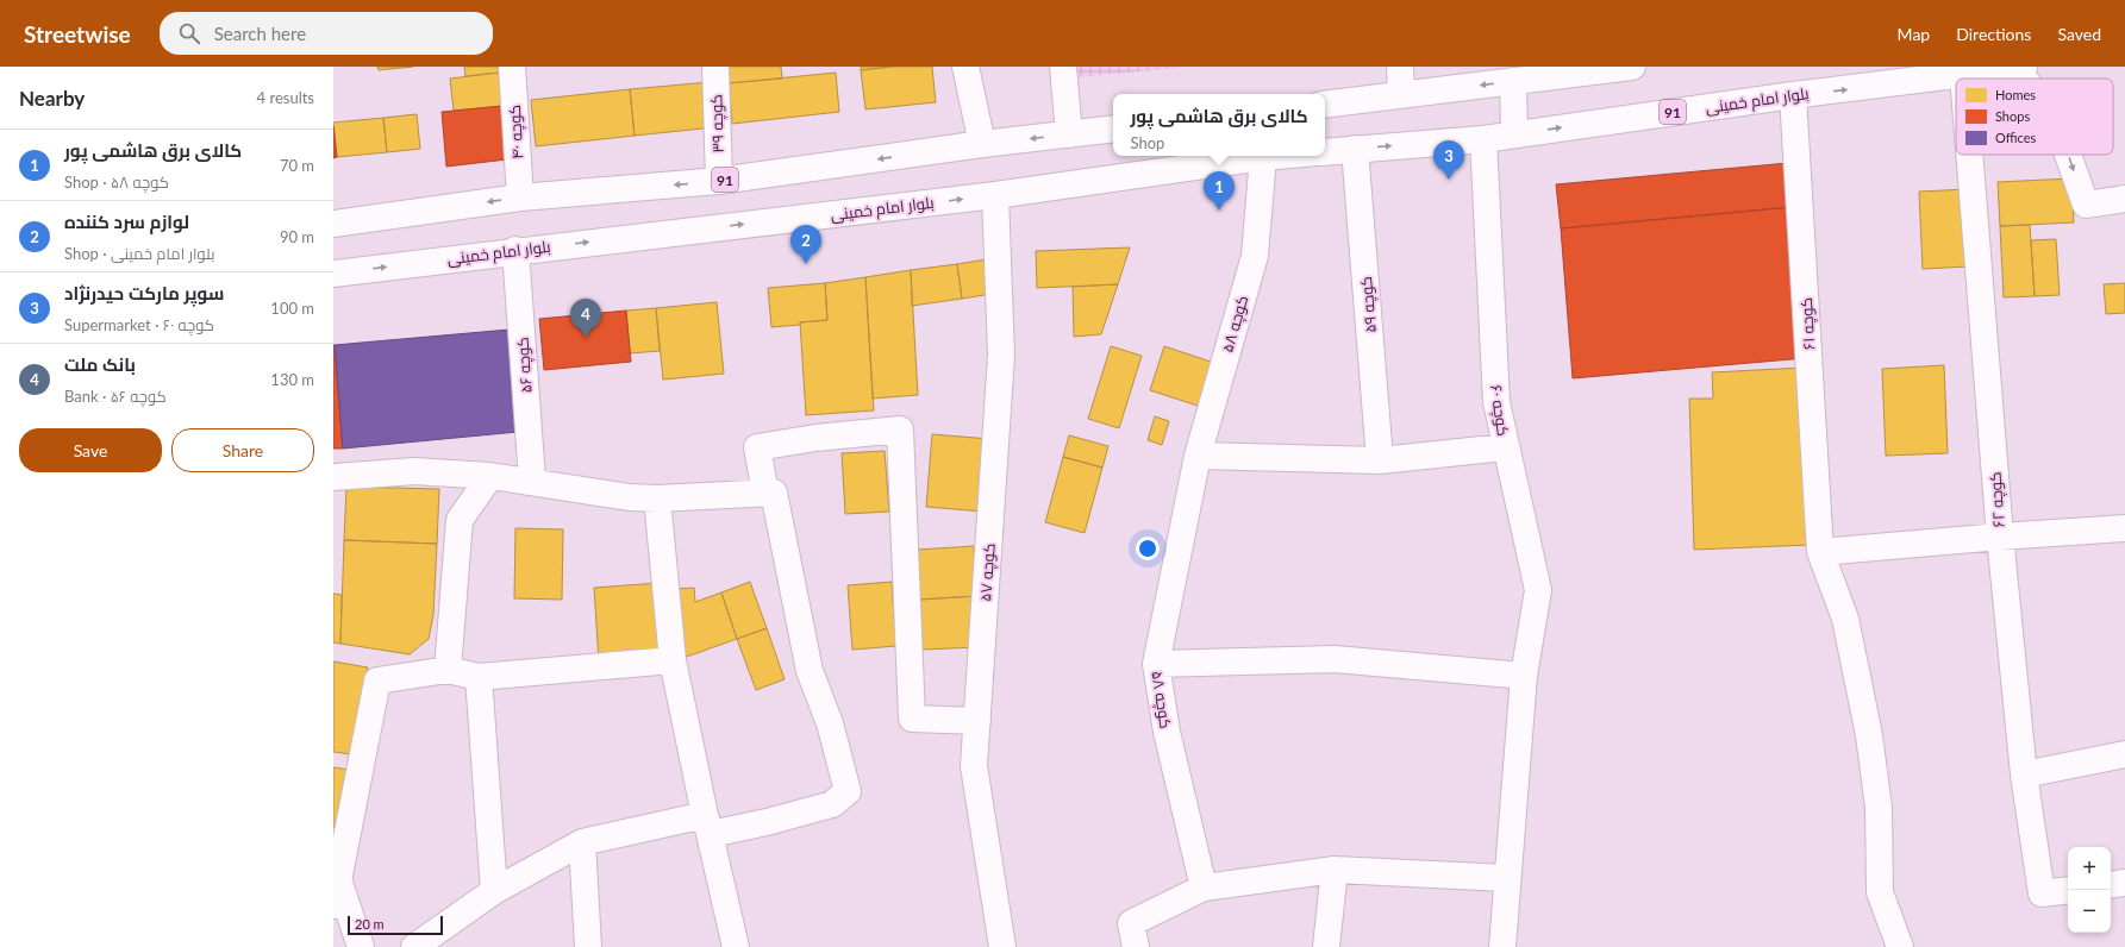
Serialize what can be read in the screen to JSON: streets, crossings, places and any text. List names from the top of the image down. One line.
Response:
{"streets":{"street":["بلوار امام خمینی","91","کوچه ۳۹","کوچه ۴۰","کوچه ۵۹","کوچه ۵۸","کوچه ۶۱","کوچه ۵۶","کوچه ۶۰","کوچه ۶۲","کوچه ۵۷"]},"crossings":[["بلوار امام خمینی","کوچه ۵۹"],["بلوار امام خمینی","کوچه ۵۸"],["بلوار امام خمینی","کوچه ۶۱"],["بلوار امام خمینی","کوچه ۵۶"],["بلوار امام خمینی","کوچه ۶۰"],["بلوار امام خمینی","کوچه ۶۲"],["بلوار امام خمینی","کوچه ۵۷"],["91","کوچه ۳۹"],["91","کوچه ۴۰"]],"legend":["Homes","Shops","Offices"],"scale_bar":"20 m","page":{"header":"Streetwise","search":"Search here","nav":["Map","Directions","Saved"],"heading":["Nearby","4 results"],"popup":["کالای برق هاشمی پور","Shop"],"list":[{"mark":"1","name":"کالای برق هاشمی پور","note":"Shop · کوچه ۵۸","value":"70 m"},{"mark":"2","name":"لوازم سرد کننده","note":"Shop · بلوار امام خمینی","value":"90 m"},{"mark":"3","name":"سوپر مارکت حیدرنژاد","note":"Supermarket · کوچه ۶۰","value":"100 m"},{"mark":"4","name":"بانک ملت","note":"Bank · کوچه ۵۶","value":"130 m"}],"pins":["3","1","2","4"],"buttons":["Save","Share"],"map_buttons":["+","−"],"scale":"20 m"}}
